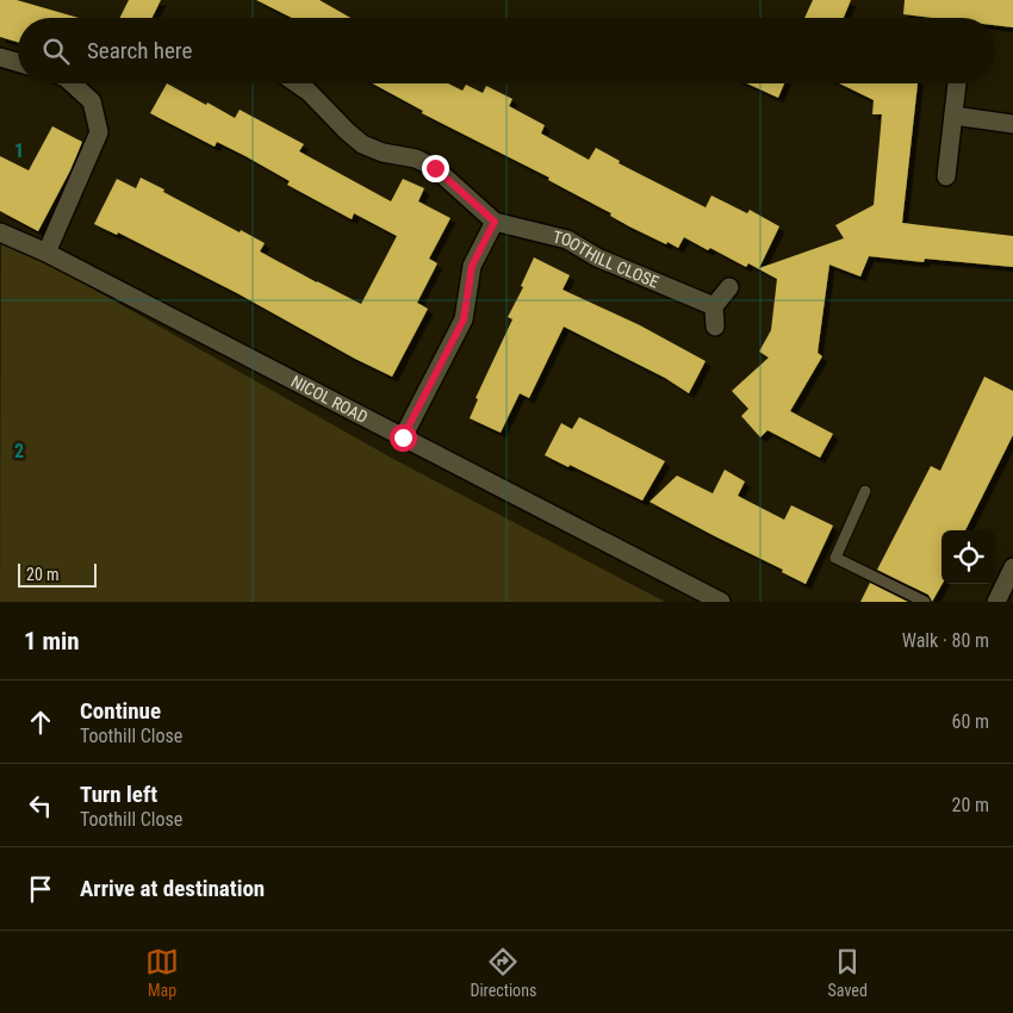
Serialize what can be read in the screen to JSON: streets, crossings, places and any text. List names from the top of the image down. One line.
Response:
{"streets":{"street":["TOOTHILL CLOSE","NICOL ROAD"]},"scale_bar":"20 m","page":{"search":"Search here","scale":"20 m","heading":["1 min","Walk · 80 m"],"list":[["Continue","Toothill Close","60 m"],["Turn left","Toothill Close","20 m"],"Arrive at destination"],"nav":["Map","Directions","Saved"]},"grid":{"rows":["1","2"]}}
